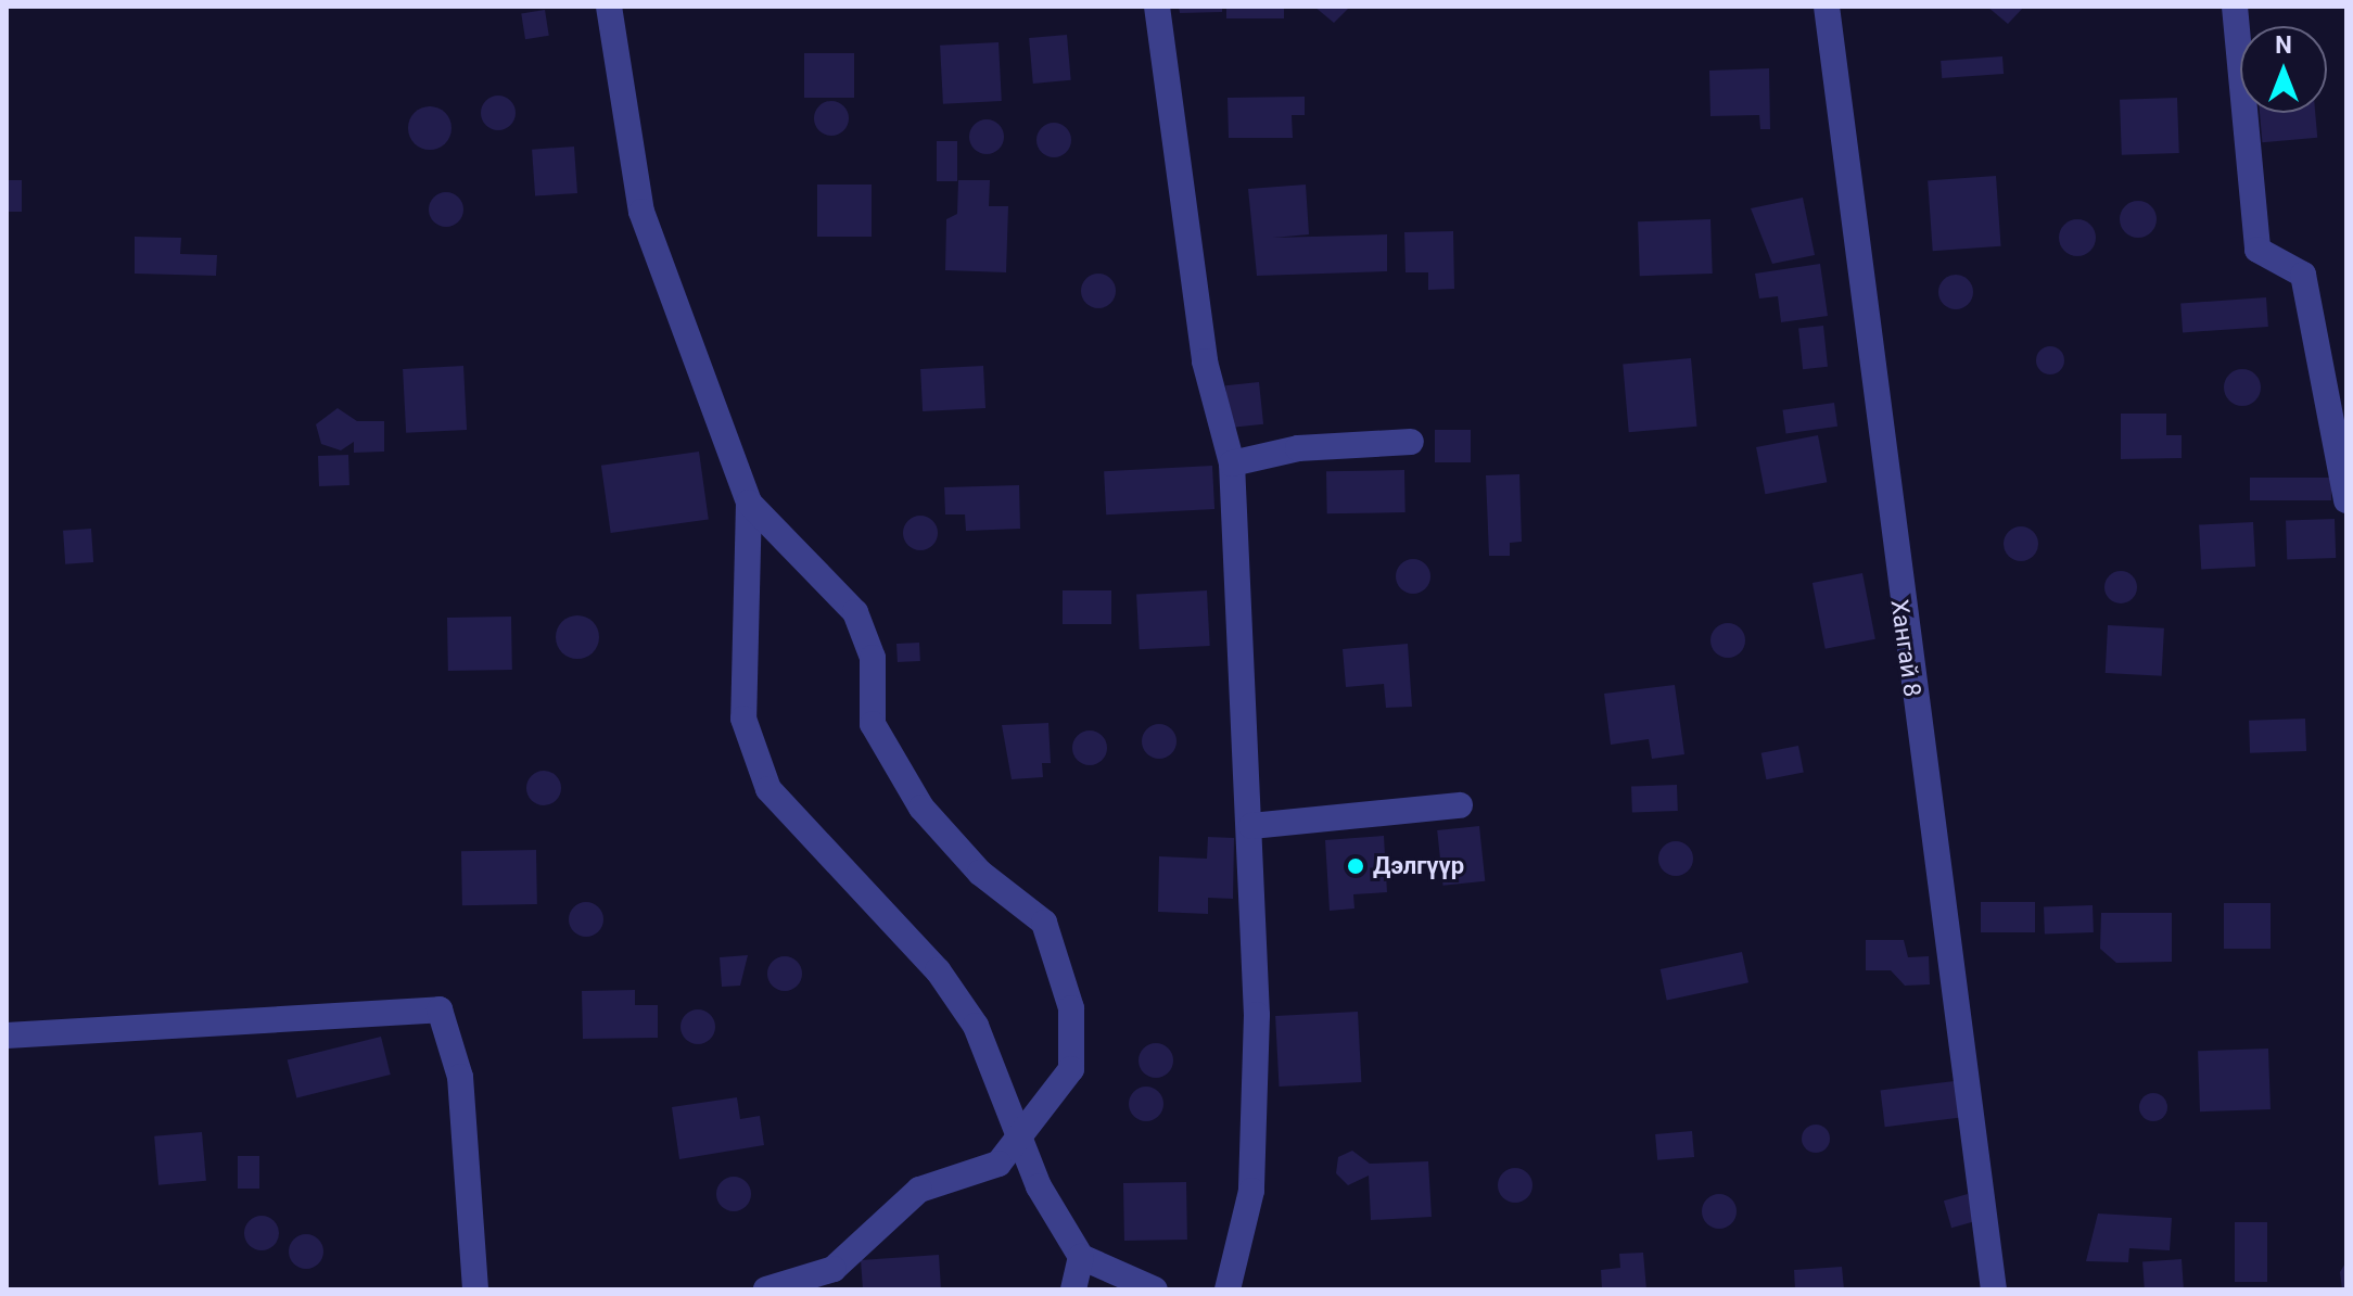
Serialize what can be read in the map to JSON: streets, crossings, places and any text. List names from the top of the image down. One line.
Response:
{"streets":{"street":["Хангай 8"]},"places":["Дэлгүүр"],"north":"top"}
